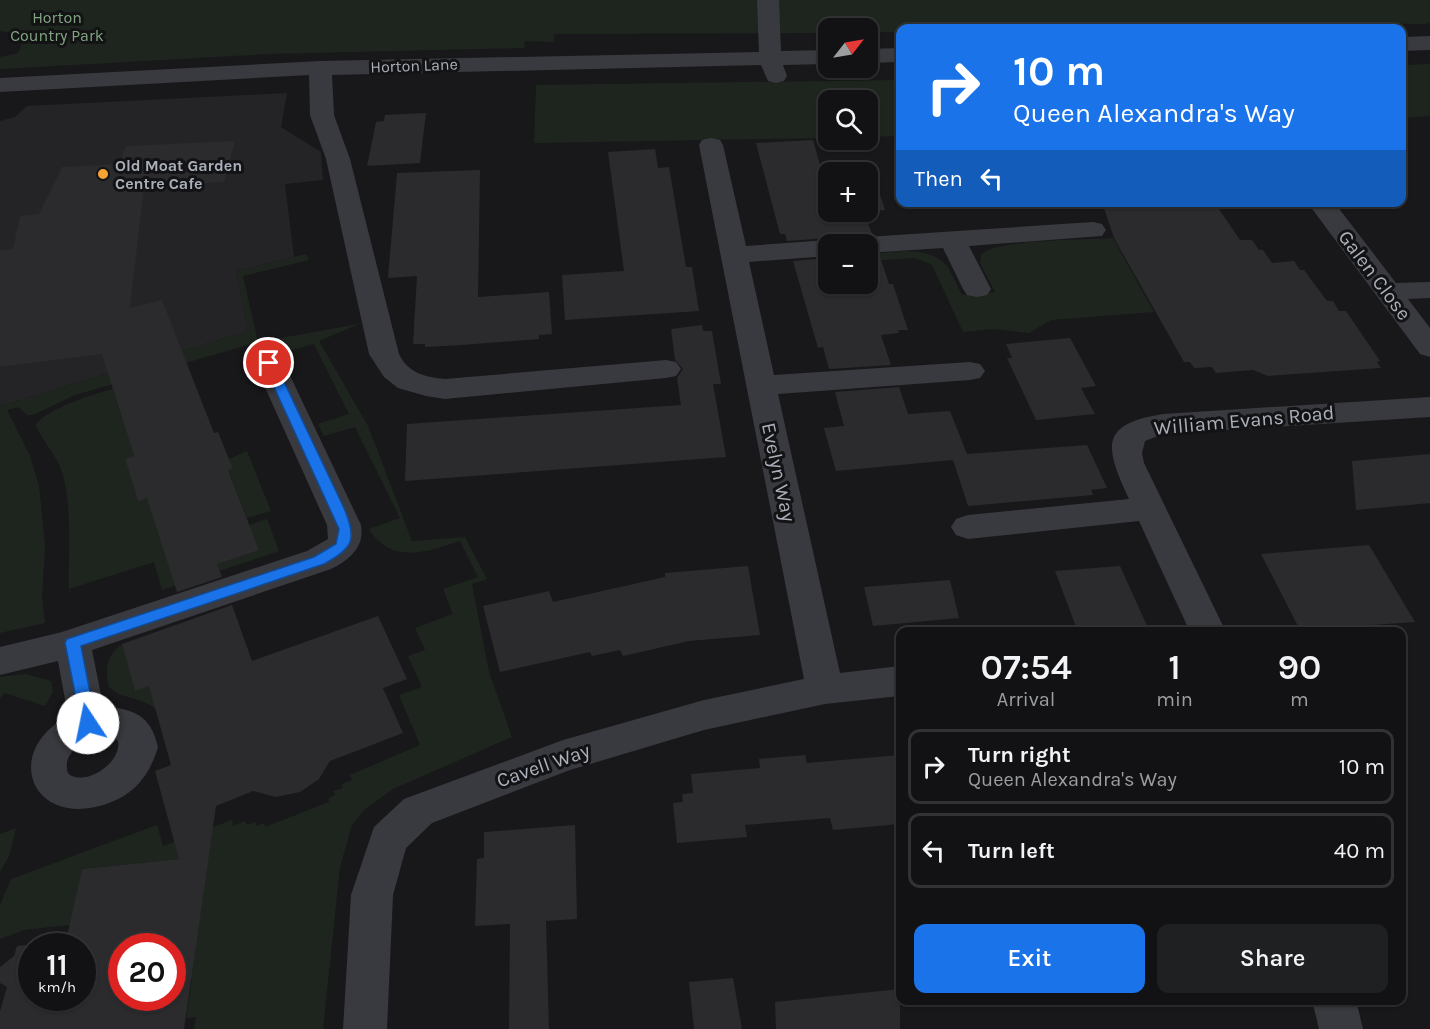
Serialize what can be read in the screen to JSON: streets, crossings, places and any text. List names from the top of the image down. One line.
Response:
{"streets":{"street":["Horton Lane","Galen Close","William Evans Road","Evelyn Way","Cavell Way"]},"crossings":[["Evelyn Way","Cavell Way"]],"parks":["Horton Country Park"],"places":["Old Moat Garden Centre Cafe"],"north":"top right","page":{"map_buttons":["+","−"],"turn":["10 m","Queen Alexandra's Way"],"then":"Then","eta":["07:54","Arrival","1","min","90","m"],"list":[{"name":"Turn right","note":"Queen Alexandra's Way","value":"10 m"},{"name":"Turn left","value":"40 m"}],"buttons":["Exit","Share"],"speed":"11 km/h","limit":"20"}}
